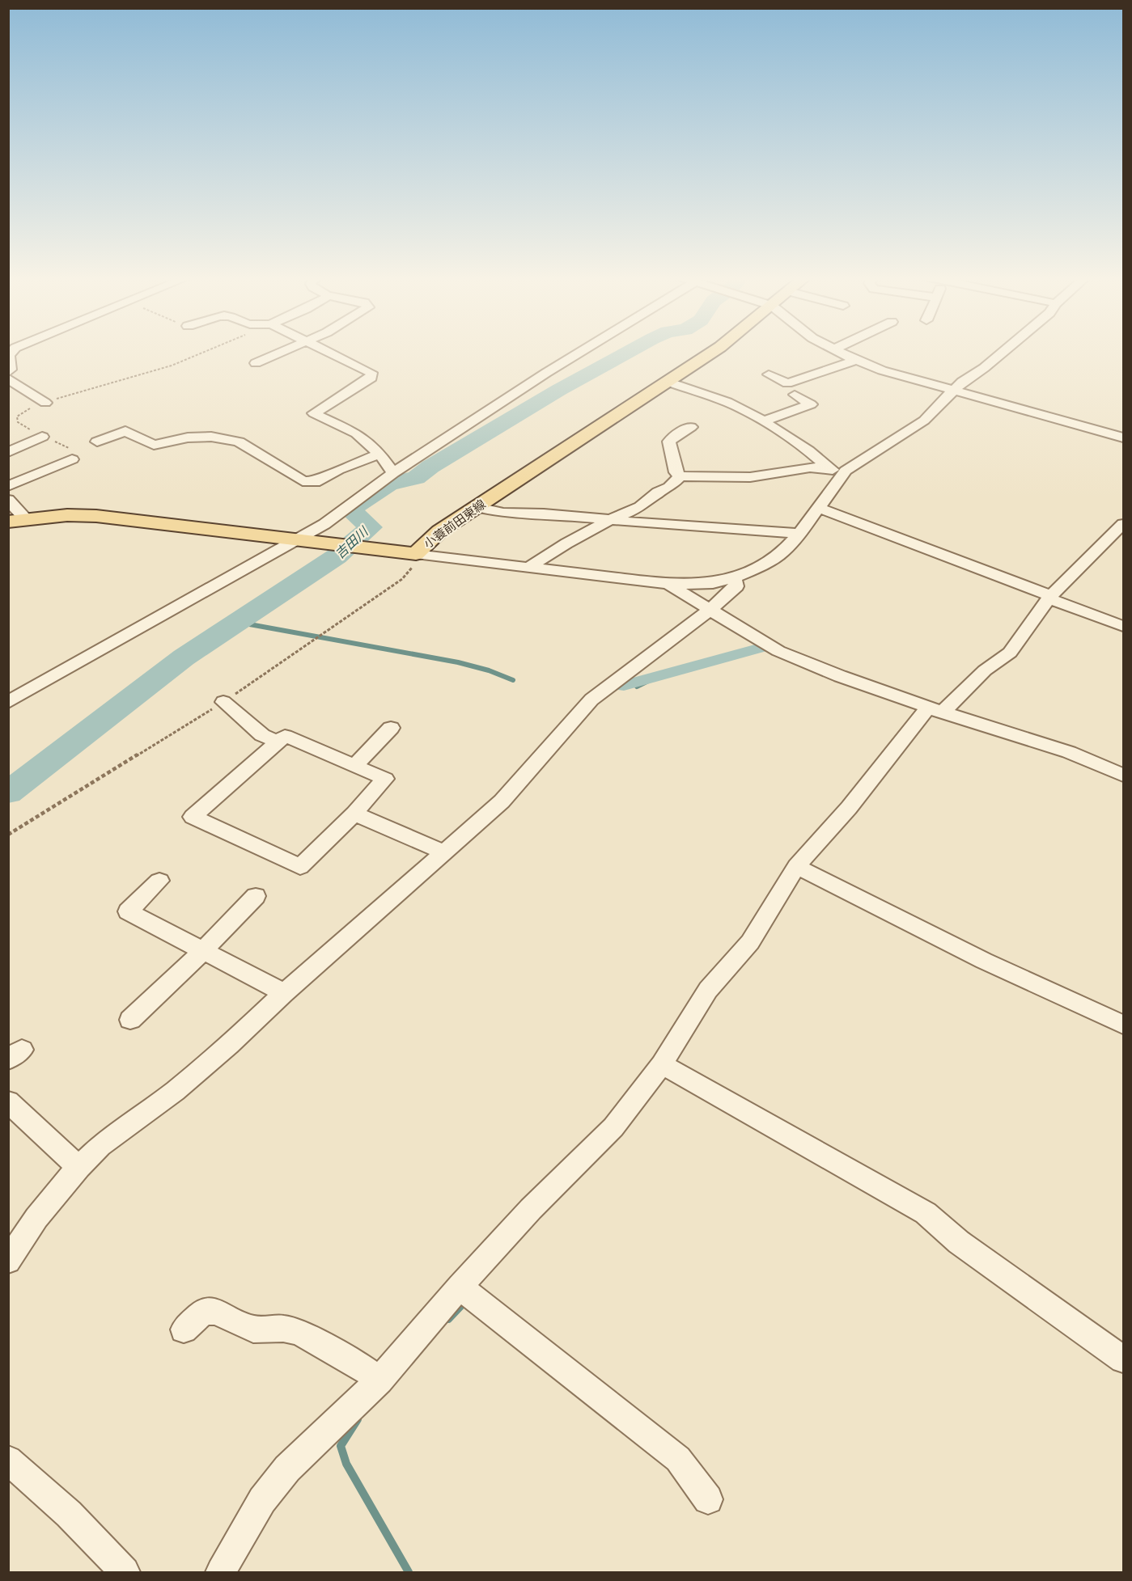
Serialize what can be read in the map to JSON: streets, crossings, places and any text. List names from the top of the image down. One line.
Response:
{"streets":{"main road":["小蓑前田東線"]},"water":["吉田川"]}
